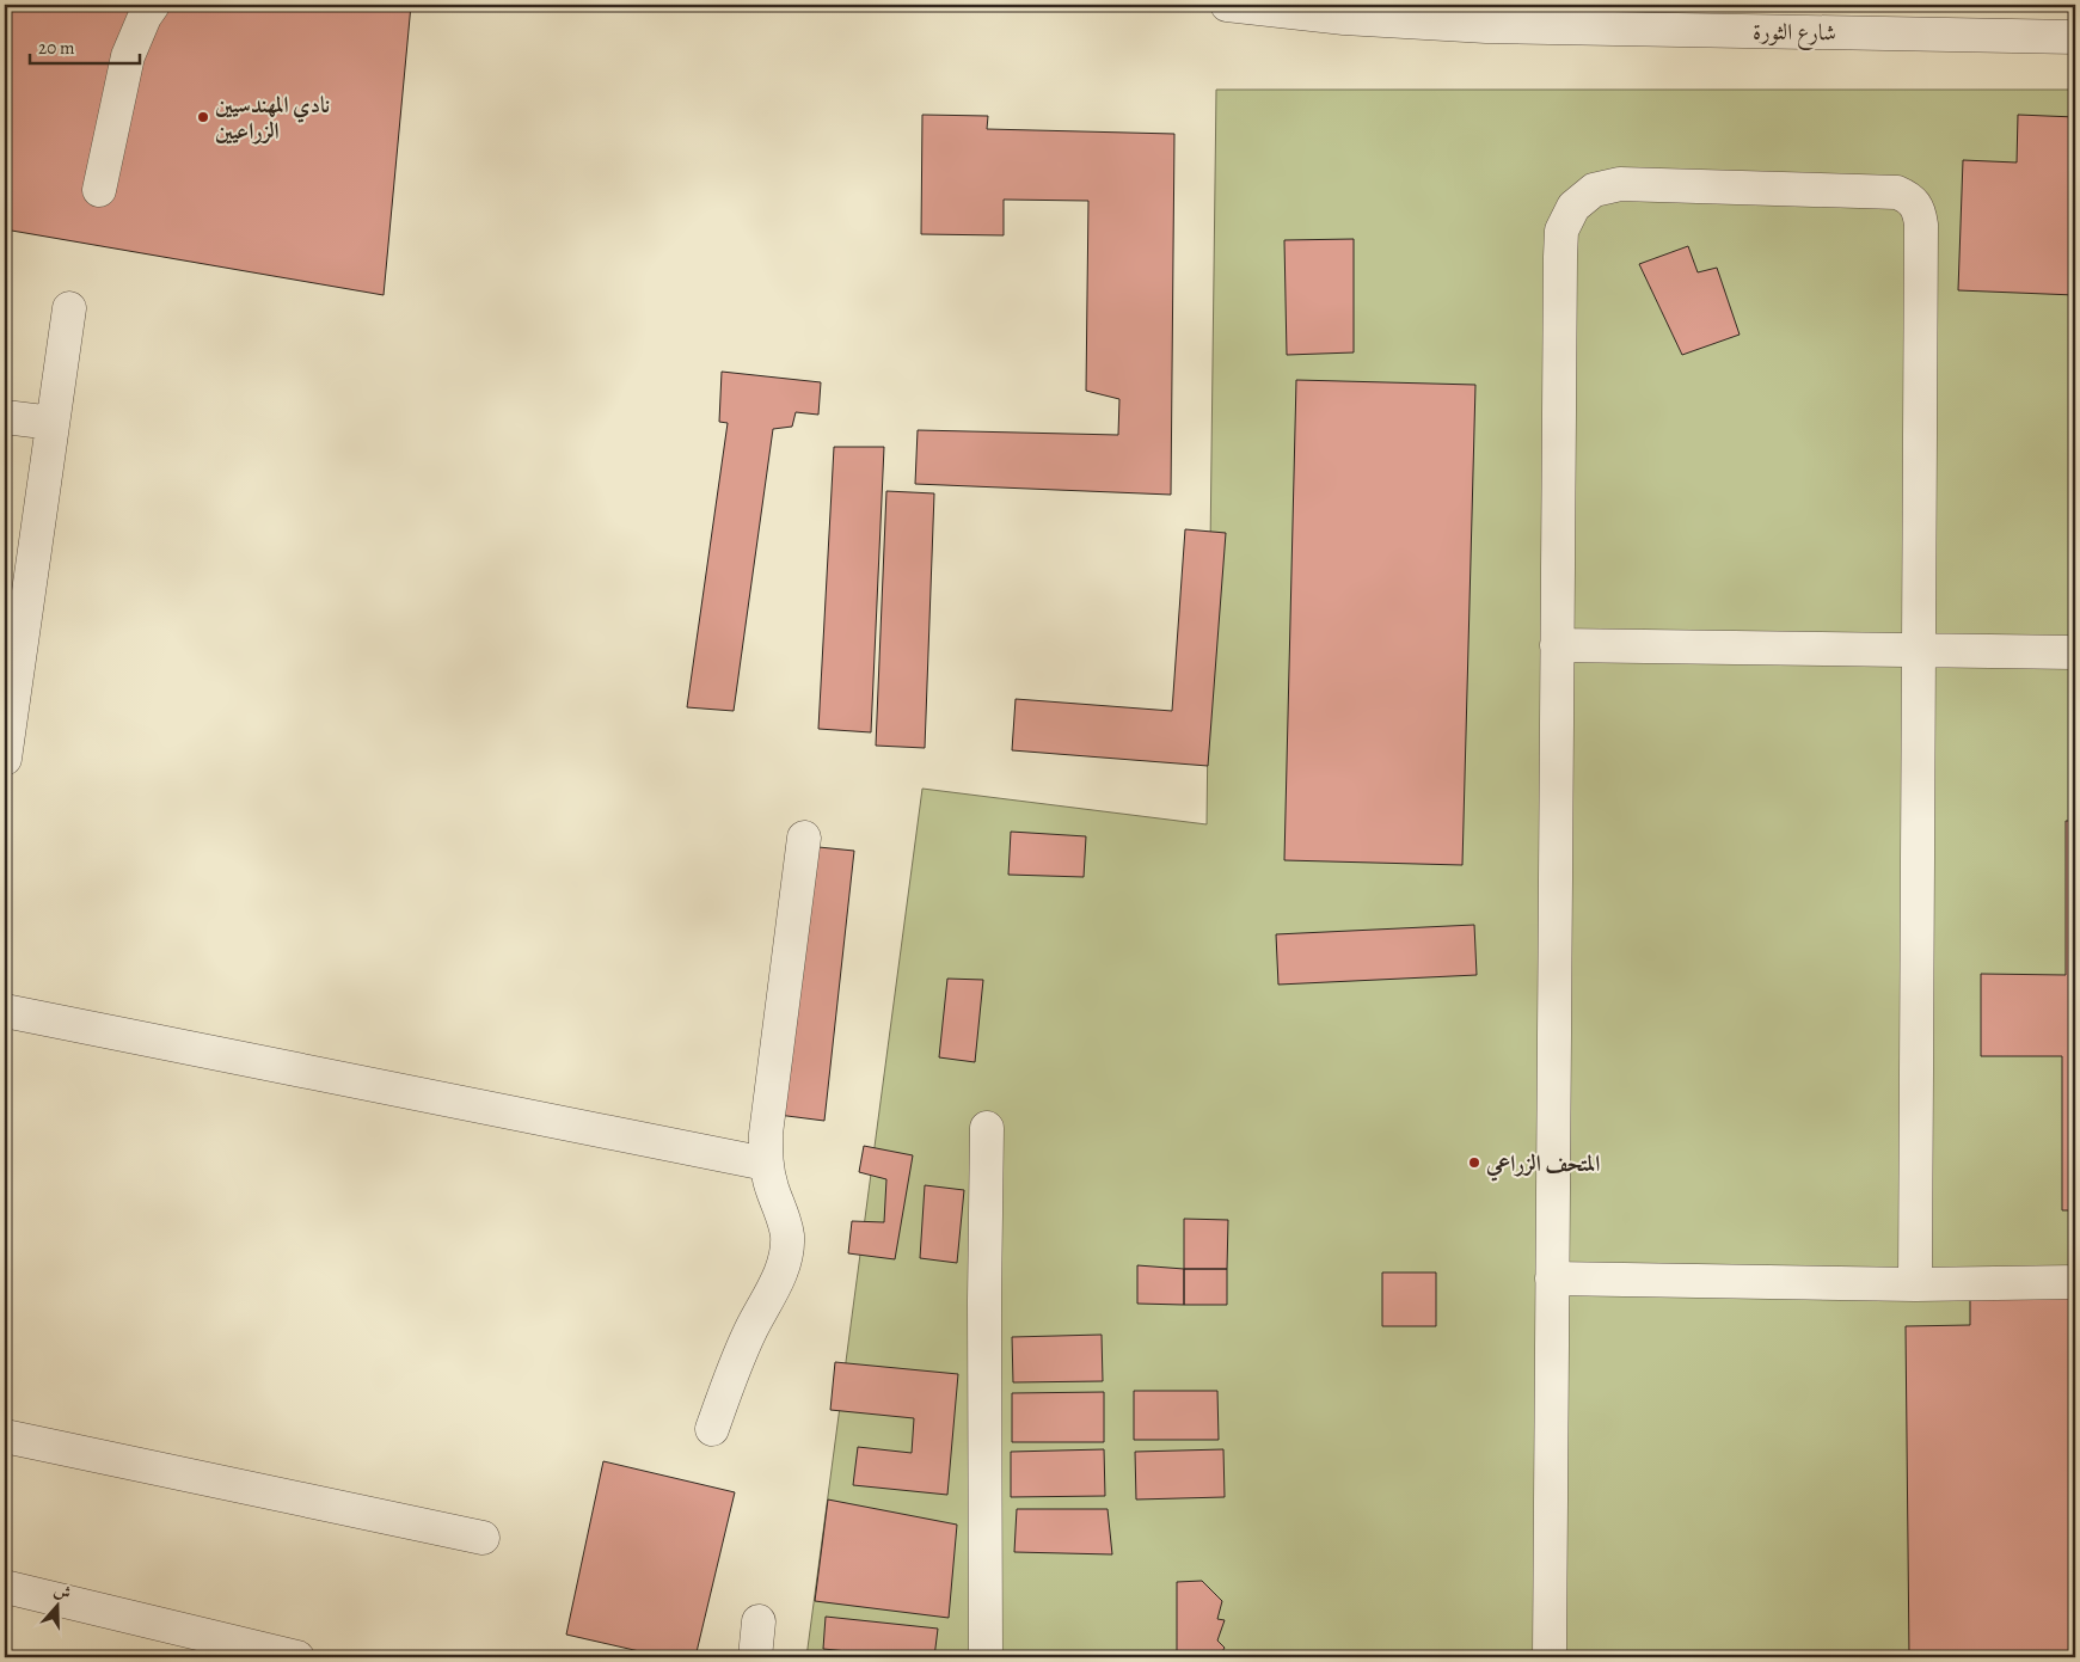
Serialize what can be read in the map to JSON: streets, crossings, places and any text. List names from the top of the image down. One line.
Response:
{"streets":{"street":["شارع الثورة"]},"places":["نادي المهندسيين الزراعيين","المتحف الزراعي"],"scale_bar":"20 m","north":"top"}
